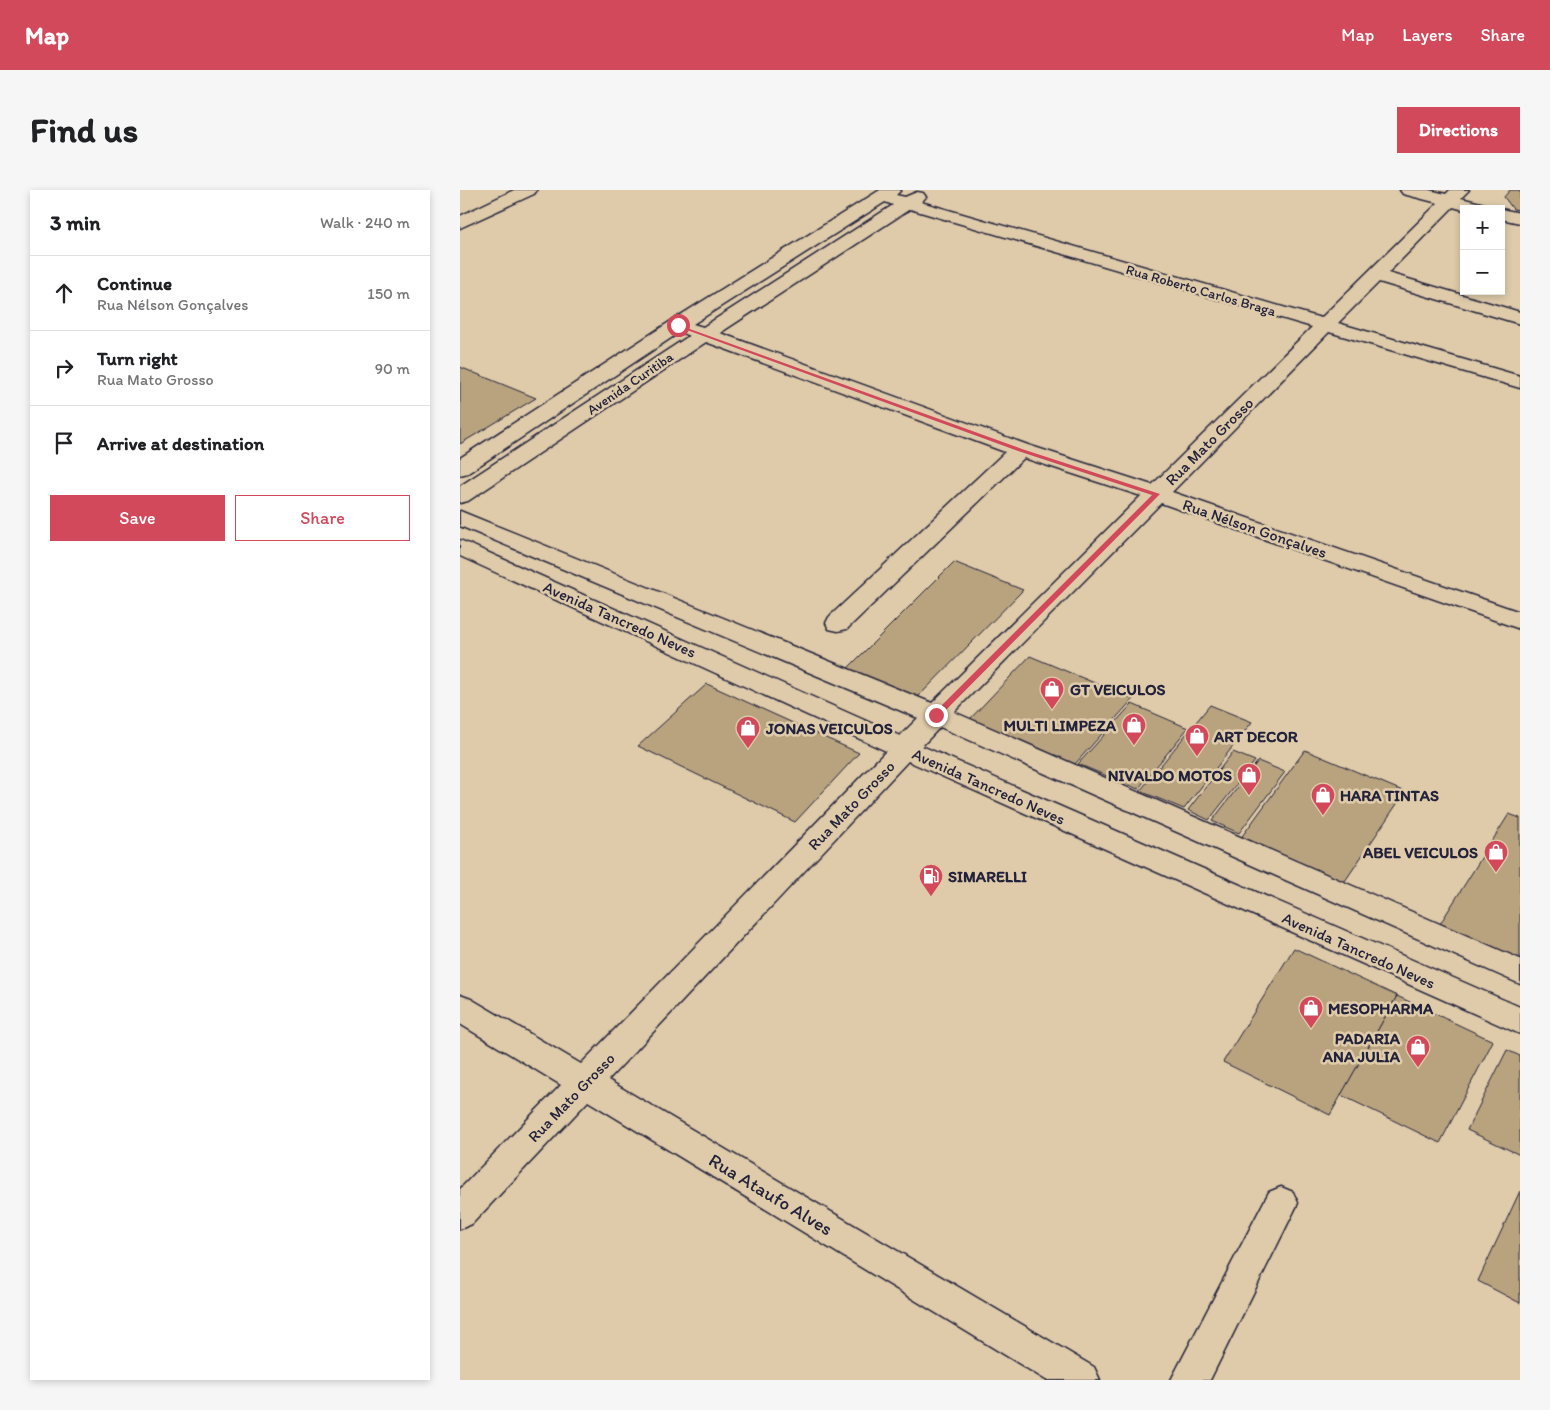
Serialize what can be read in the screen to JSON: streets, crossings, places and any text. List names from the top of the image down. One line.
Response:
{"streets":{"street":["Rua Roberto Carlos Braga","Avenida Curitiba","Rua Mato Grosso","Rua Nélson Gonçalves","Avenida Tancredo Neves","Rua Ataufo Alves"]},"crossings":[["Rua Roberto Carlos Braga","Avenida Curitiba"],["Rua Roberto Carlos Braga","Rua Mato Grosso"],["Avenida Curitiba","Rua Nélson Gonçalves"],["Rua Mato Grosso","Rua Nélson Gonçalves"],["Rua Mato Grosso","Avenida Tancredo Neves"],["Rua Mato Grosso","Rua Ataufo Alves"]],"places":{"shop":["GT VEICULOS","MULTI LIMPEZA","JONAS VEICULOS","ART DECOR","NIVALDO MOTOS","HARA TINTAS","ABEL VEICULOS","MESOPHARMA","PADARIA ANA JULIA"],"fuel station":["SIMARELLI"]},"page":{"header":"Map","nav":["Map","Layers","Share"],"buttons":["Directions",["Save","Share"]],"title":"Find us","heading":["3 min","Walk · 240 m"],"map_buttons":["+","−"],"list":[["Continue","Rua Nélson Gonçalves","150 m"],["Turn right","Rua Mato Grosso","90 m"],"Arrive at destination"]}}
